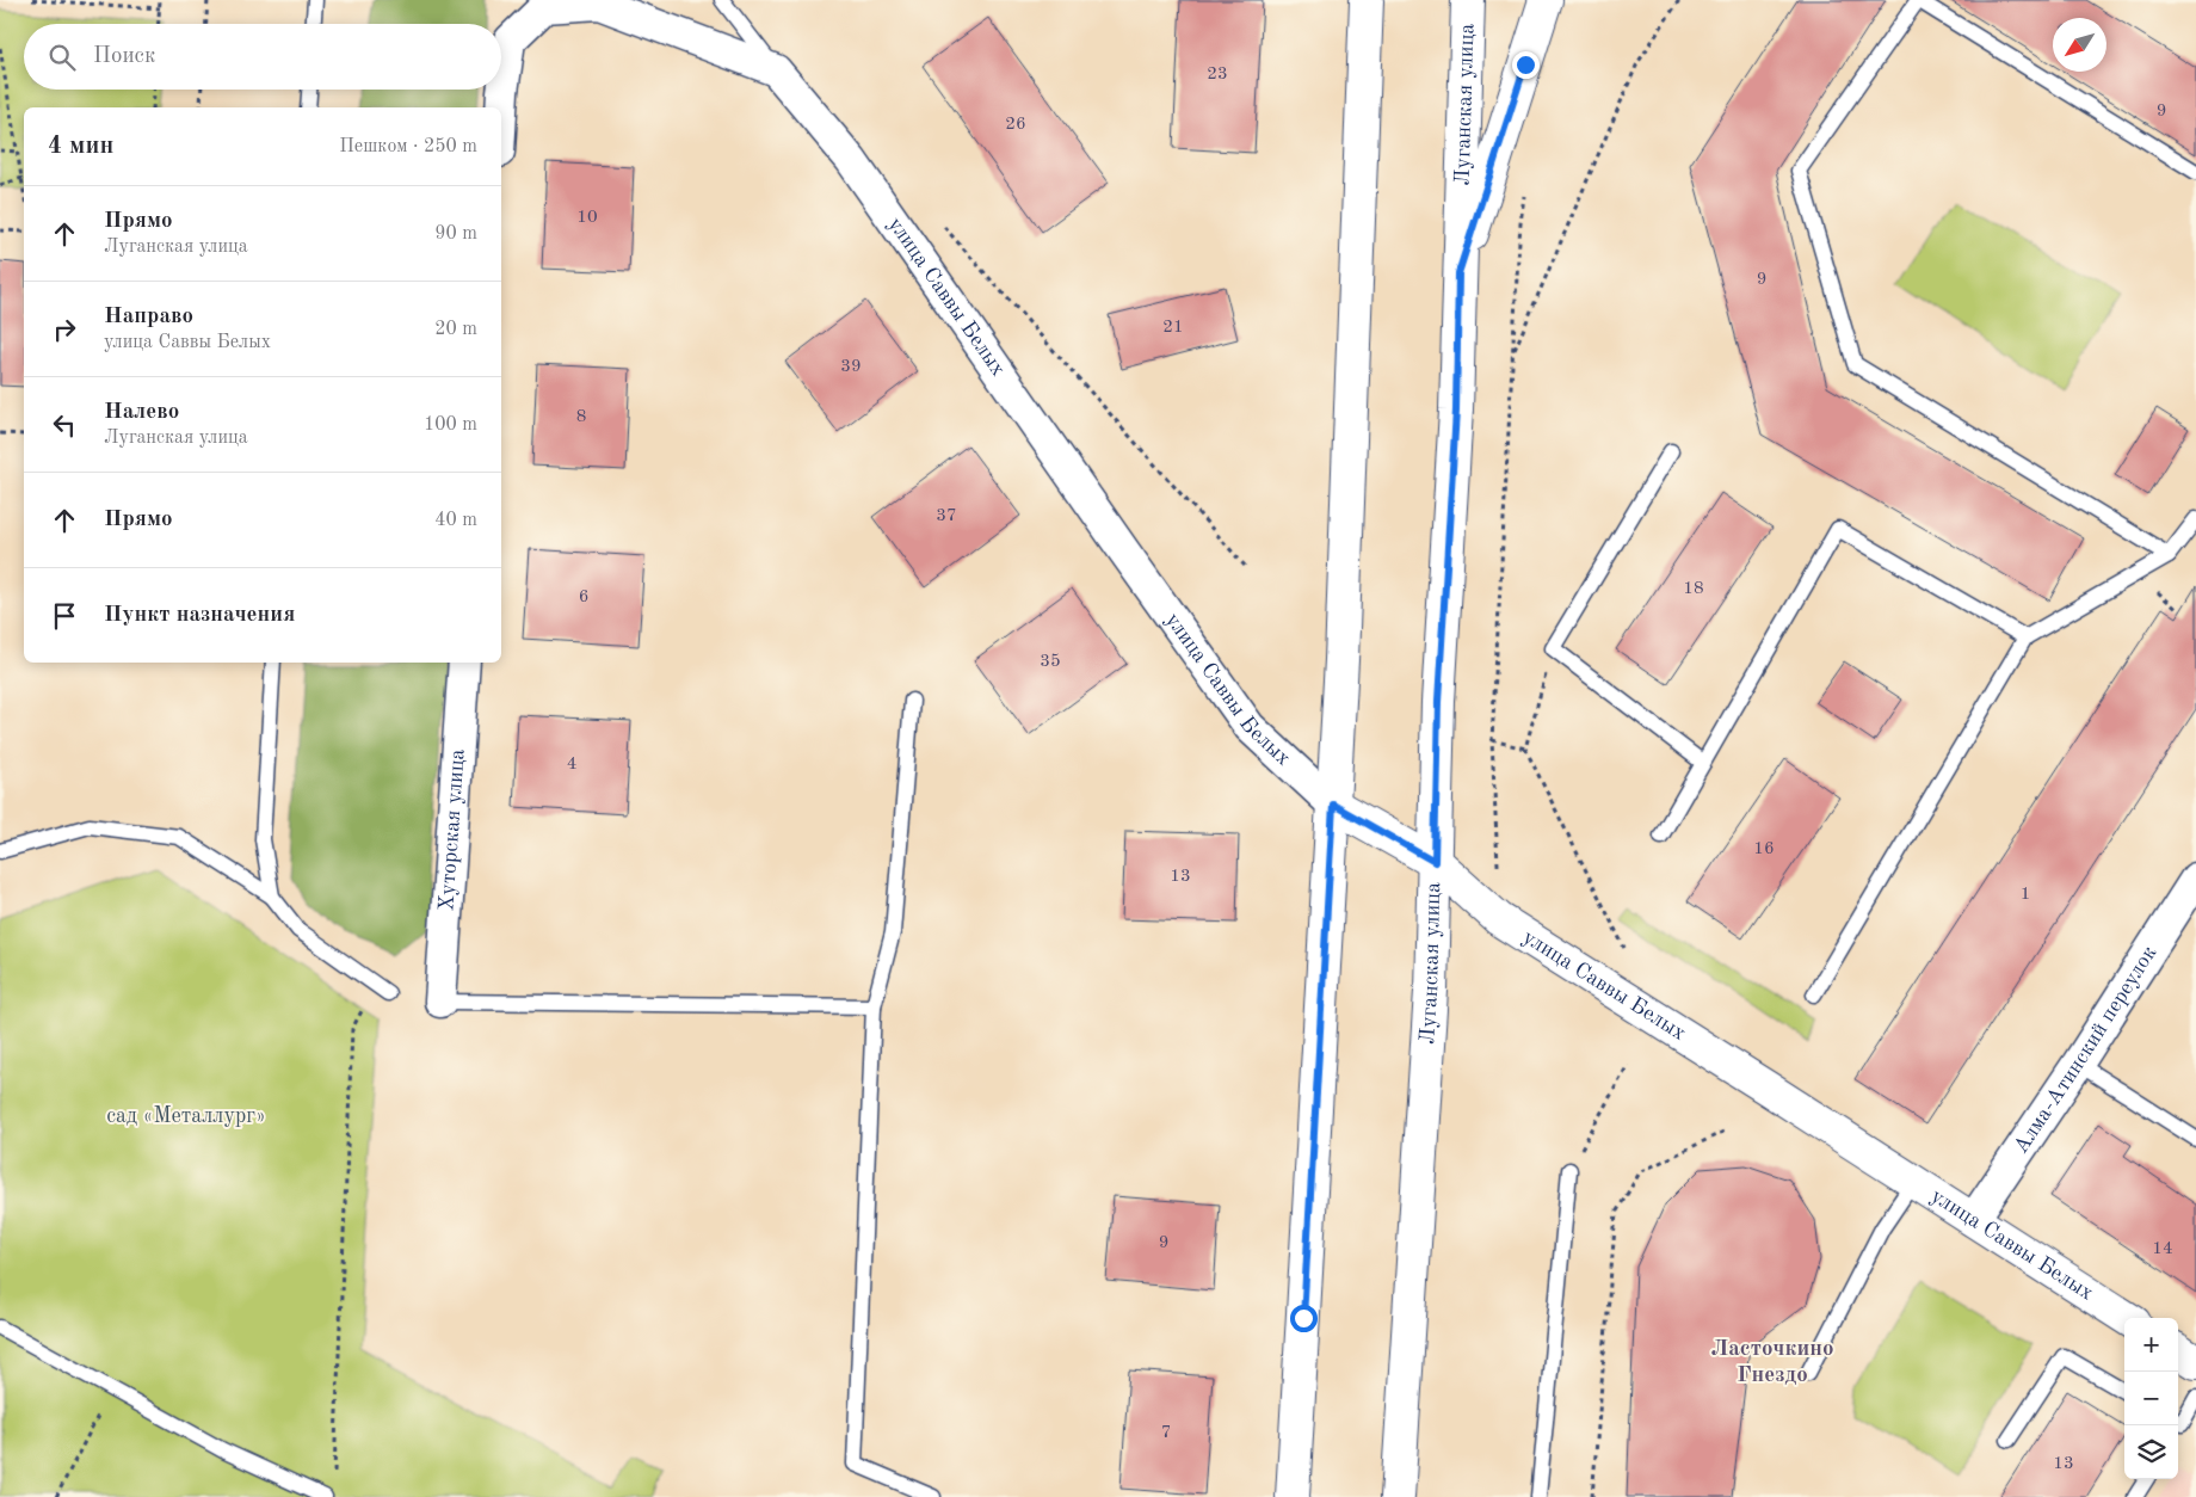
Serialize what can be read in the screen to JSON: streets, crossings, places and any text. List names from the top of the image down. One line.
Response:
{"streets":{"main road":["Луганская улица","улица Саввы Белых"],"street":["Хуторская улица","Алма-Атинский переулок"]},"crossings":[["Луганская улица","улица Саввы Белых"],["улица Саввы Белых","Алма-Атинский переулок"]],"districts":["Ласточкино Гнездо"],"parks":["сад «Металлург»"],"house_numbers":["23","9","26","10","9","21","39","8","37","18","6","35","4","16","13","1","9","14","7","13"],"north":"bottom left","page":{"search":"Поиск","heading":["4 мин","Пешком · 250 m"],"list":[["Прямо","Луганская улица","90 m"],["Направо","улица Саввы Белых","20 m"],["Налево","Луганская улица","100 m"],["Прямо","40 m"],"Пункт назначения"],"map_buttons":["+","−"]}}
